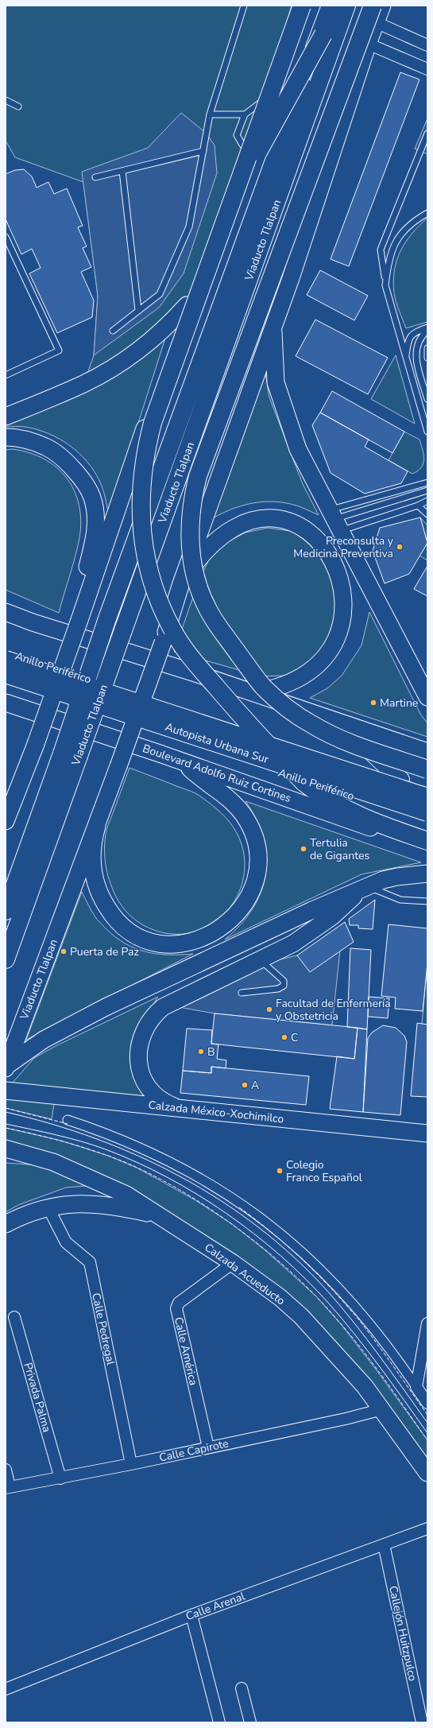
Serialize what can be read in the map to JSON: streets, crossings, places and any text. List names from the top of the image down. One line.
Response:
{"streets":{"highway":["Viaducto Tlalpan","Anillo Periférico","Autopista Urbana Sur"],"main road":["Boulevard Adolfo Ruiz Cortines","Calzada México-Xochimilco","Calzada Acueducto"],"street":["Calle Pedregal","Calle América","Privada Palma","Calle Capirote","Calle Arenal","Callejón Huitzpulco"]},"crossings":[["Calzada Acueducto","Calle América"],["Calzada Acueducto","Calle Capirote"],["Calle Pedregal","Calle Capirote"],["Calle América","Calle Capirote"],["Privada Palma","Calle Capirote"],["Calle Arenal","Callejón Huitzpulco"]],"places":["Preconsulta y Medicina Preventiva","Martine","Tertulia de Gigantes","Puerta de Paz","Facultad de Enfermería y Obstetricia","C","B","A","Colegio Franco Español"]}
